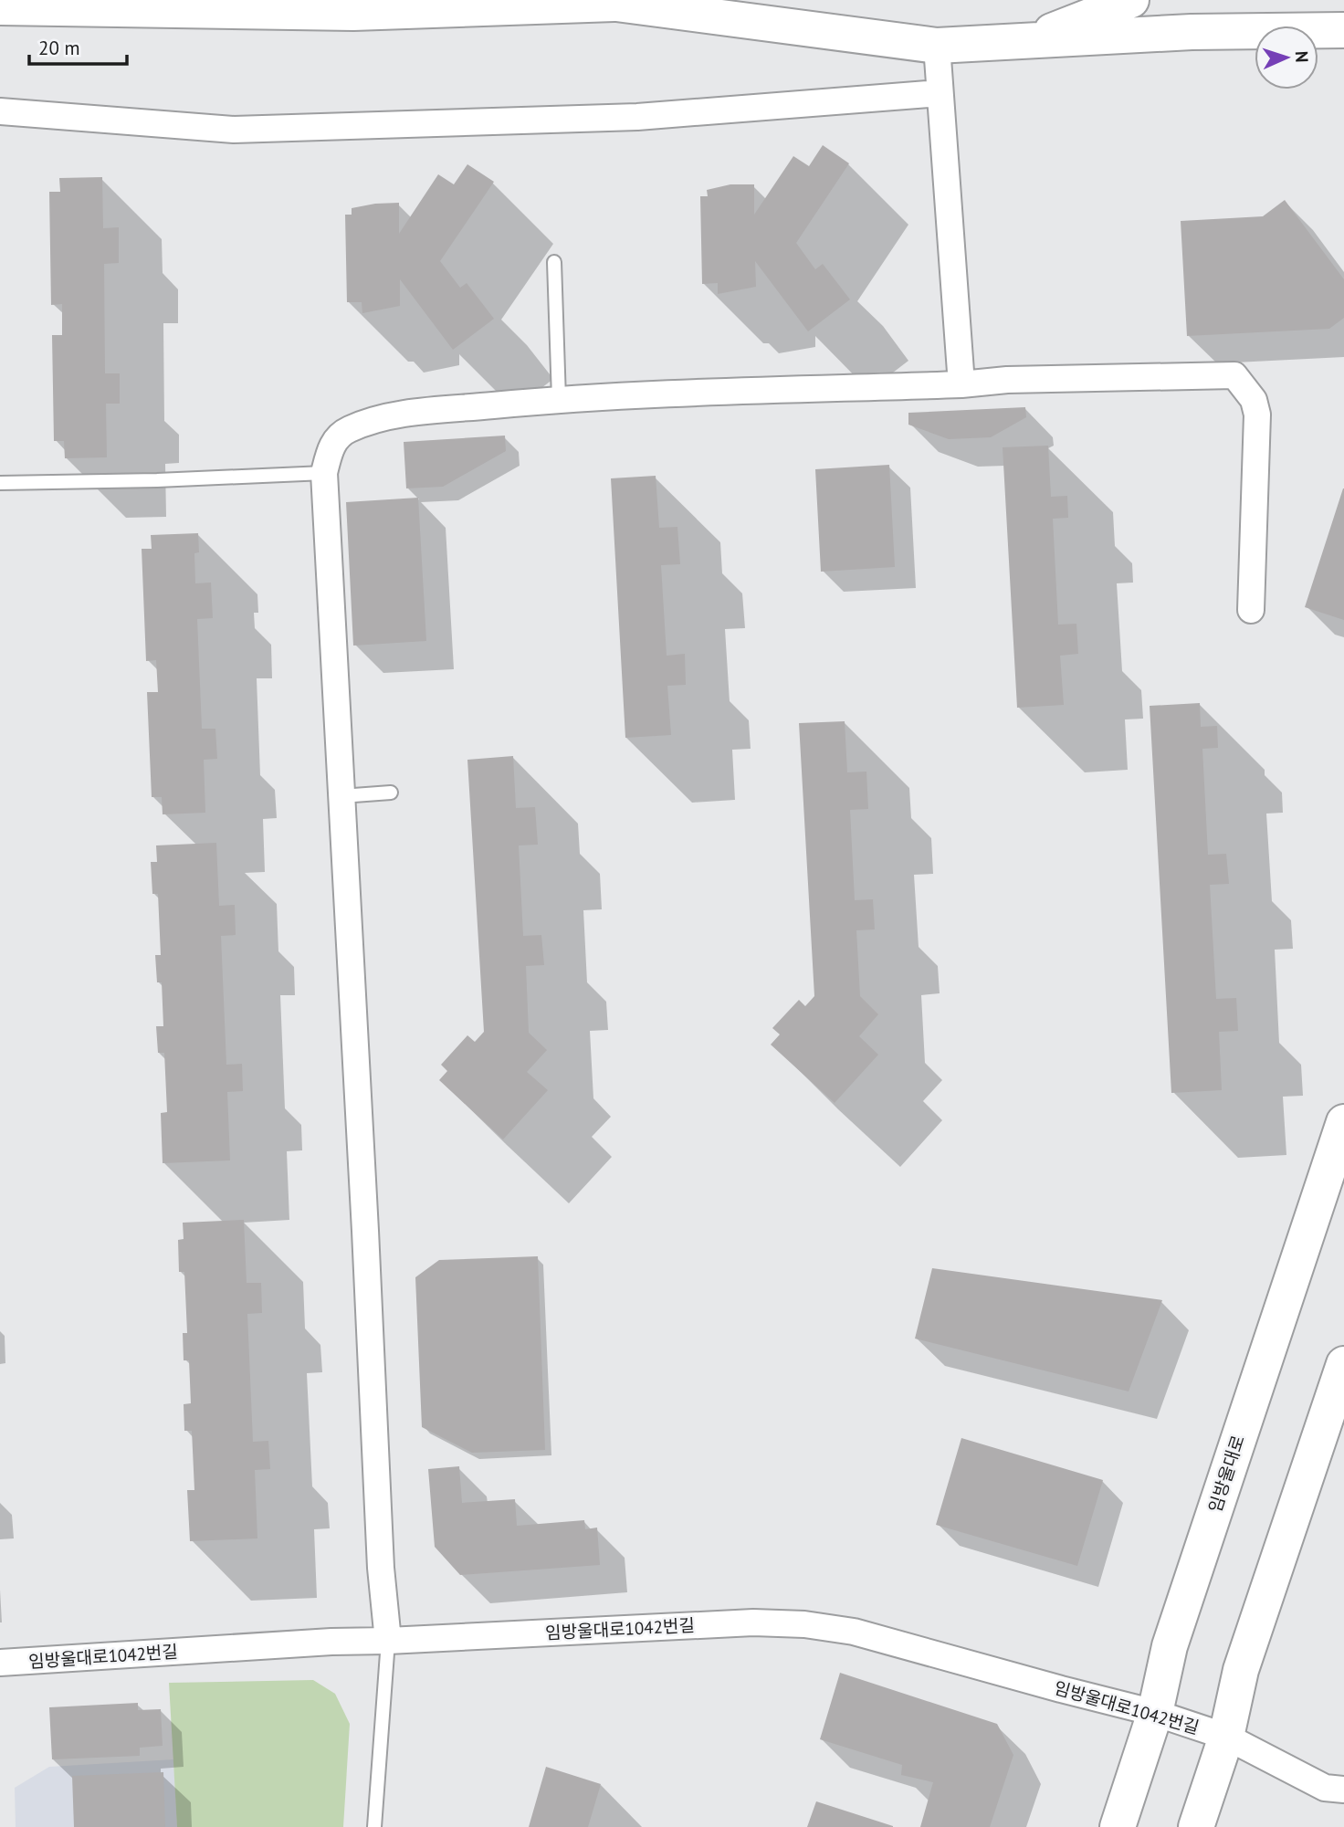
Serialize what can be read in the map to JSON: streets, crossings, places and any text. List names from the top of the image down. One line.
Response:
{"streets":{"main road":["임방울대로"],"street":["임방울대로1042번길"]},"crossings":[["임방울대로","임방울대로1042번길"]],"scale_bar":"20 m","north":"right"}
